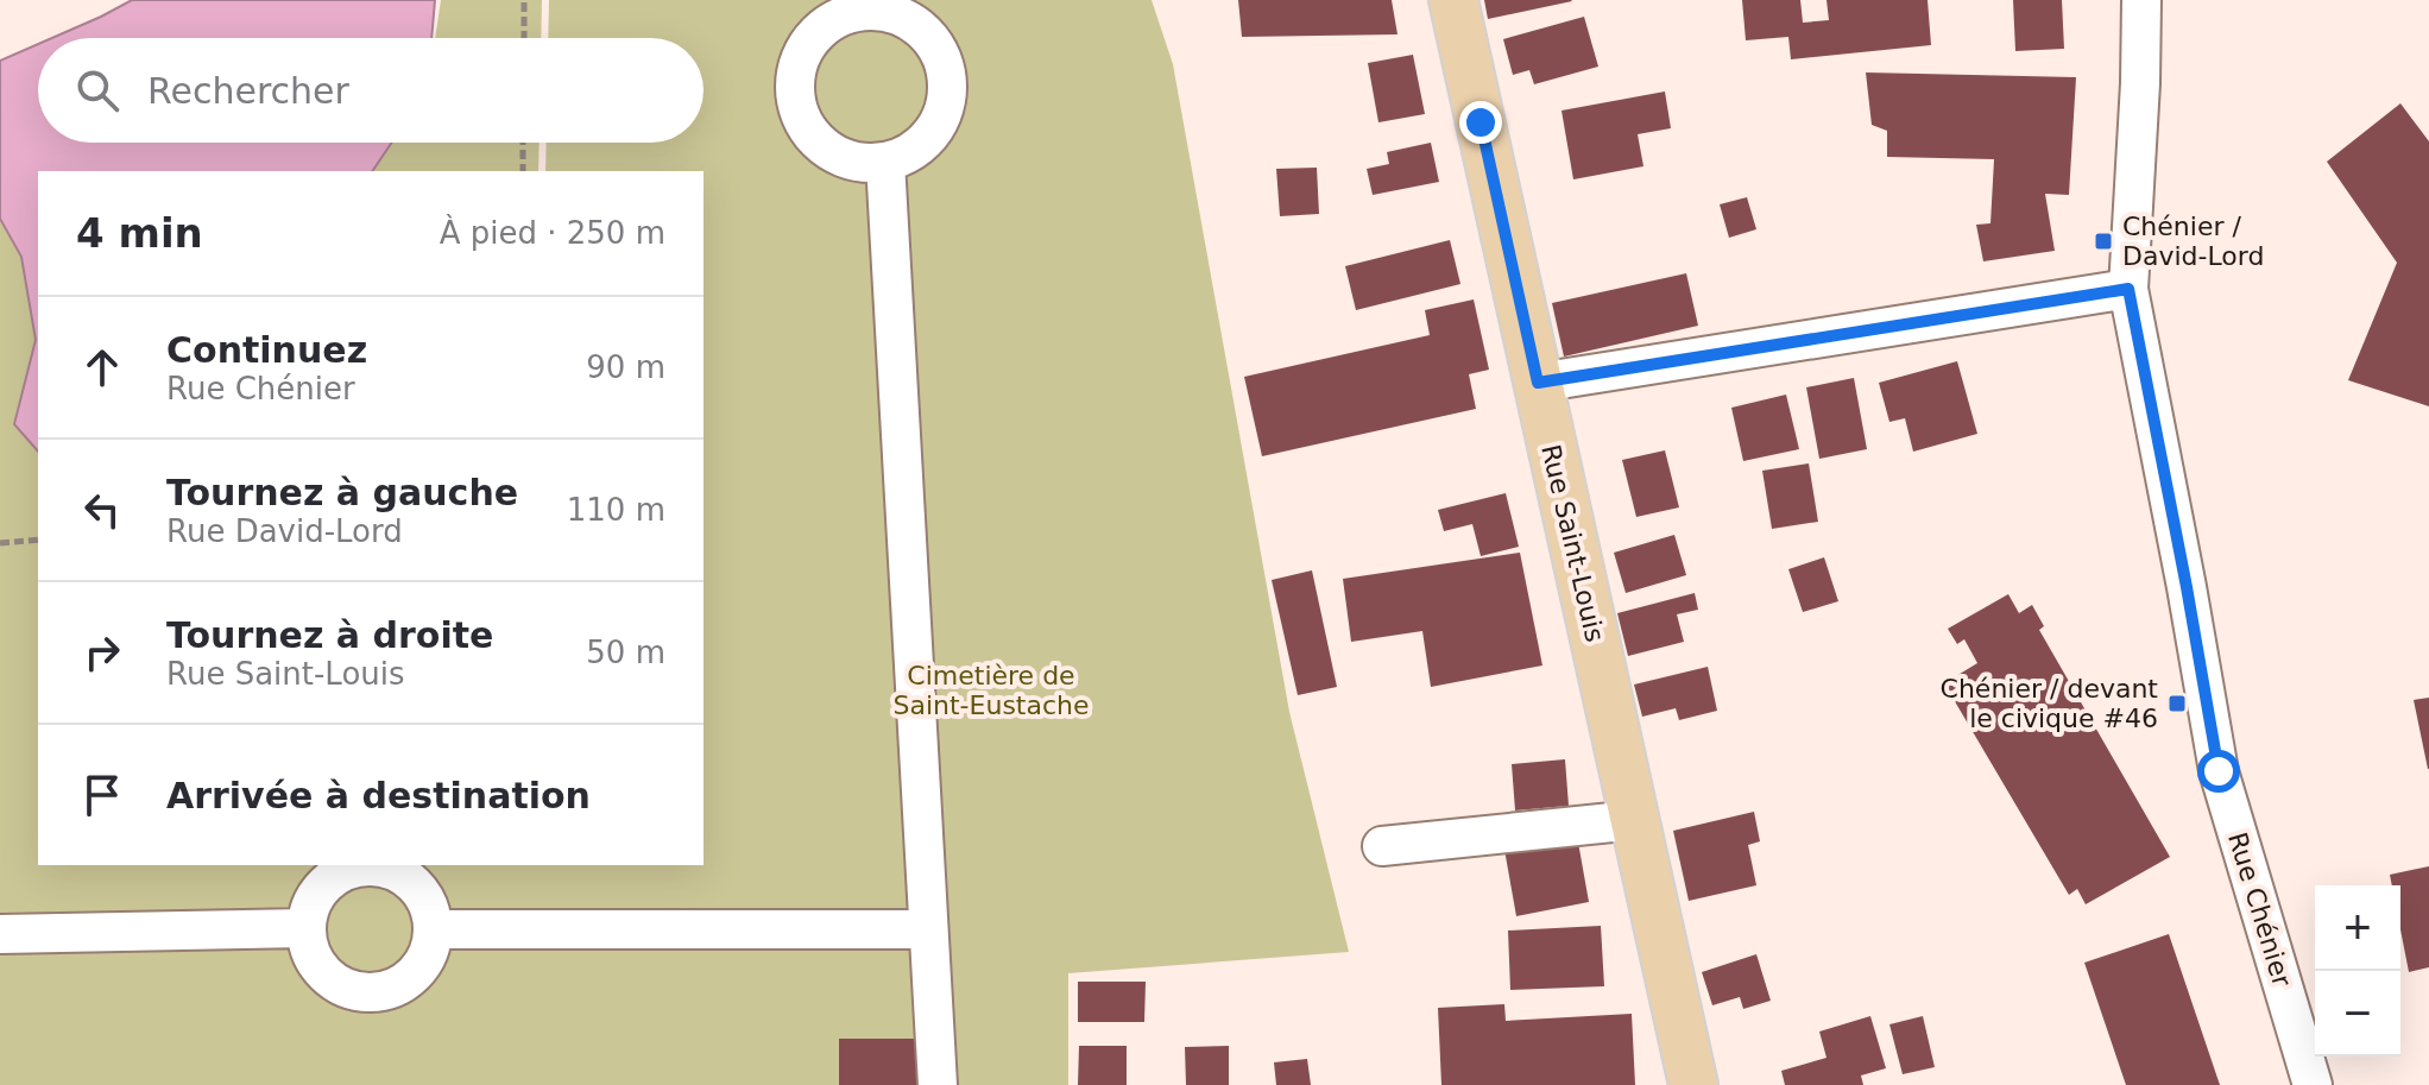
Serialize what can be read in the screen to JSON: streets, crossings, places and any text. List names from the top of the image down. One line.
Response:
{"streets":{"main road":["Rue Saint-Louis"],"street":["Rue Chénier"]},"parks":["Cimetière de Saint-Eustache"],"places":{"transit":["Chénier / David-Lord","Chénier / devant le civique #46"]},"page":{"search":"Rechercher","heading":["4 min","À pied · 250 m"],"list":[["Continuez","Rue Chénier","90 m"],["Tournez à gauche","Rue David-Lord","110 m"],["Tournez à droite","Rue Saint-Louis","50 m"],"Arrivée à destination"],"map_buttons":["+","−"]}}
